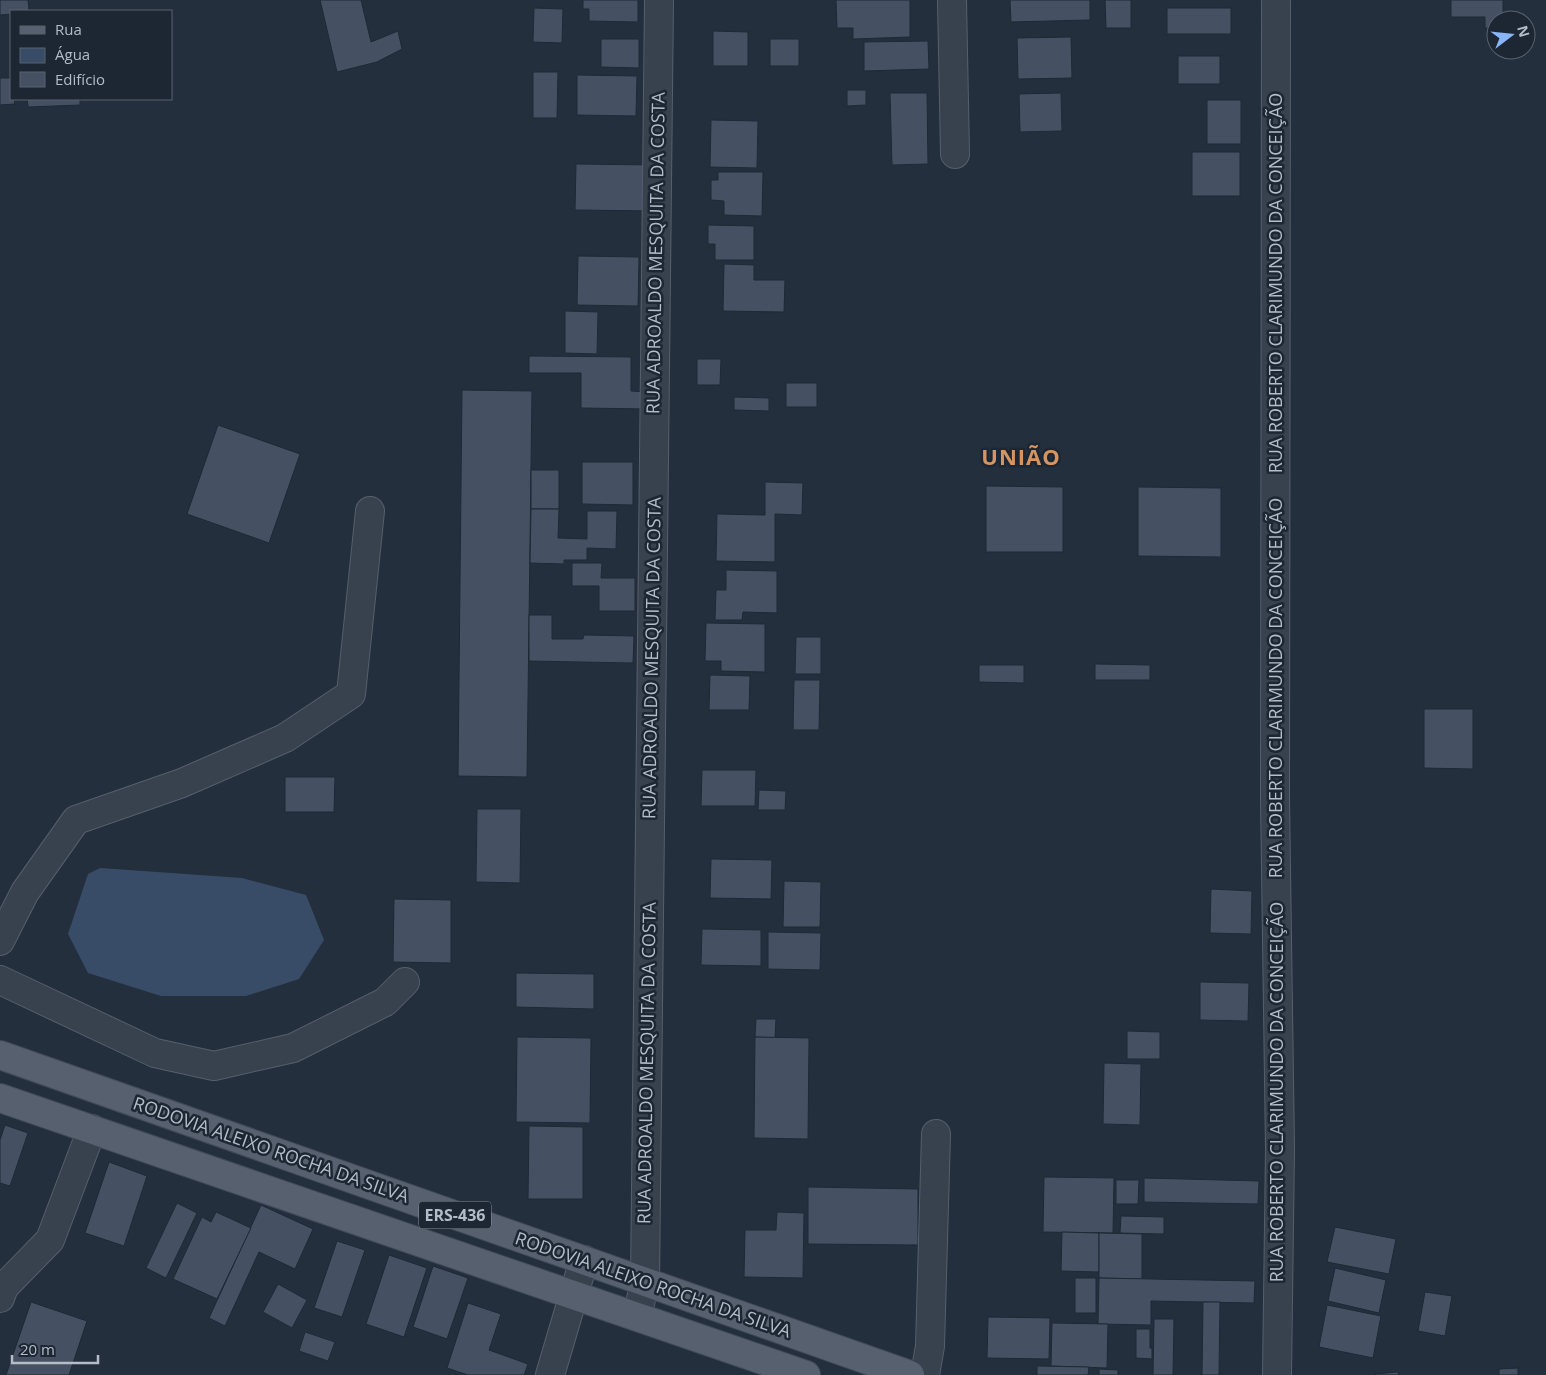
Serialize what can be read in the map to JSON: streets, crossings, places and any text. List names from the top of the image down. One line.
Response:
{"streets":{"main road":["RODOVIA ALEIXO ROCHA DA SILVA","ERS-436"],"street":["RUA ADROALDO MESQUITA DA COSTA","RUA ROBERTO CLARIMUNDO DA CONCEIÇÃO"]},"crossings":[["RUA ADROALDO MESQUITA DA COSTA","RODOVIA ALEIXO ROCHA DA SILVA"]],"districts":["UNIÃO"],"legend":["Rua","Água","Edifício"],"scale_bar":"20 m","north":"right"}
